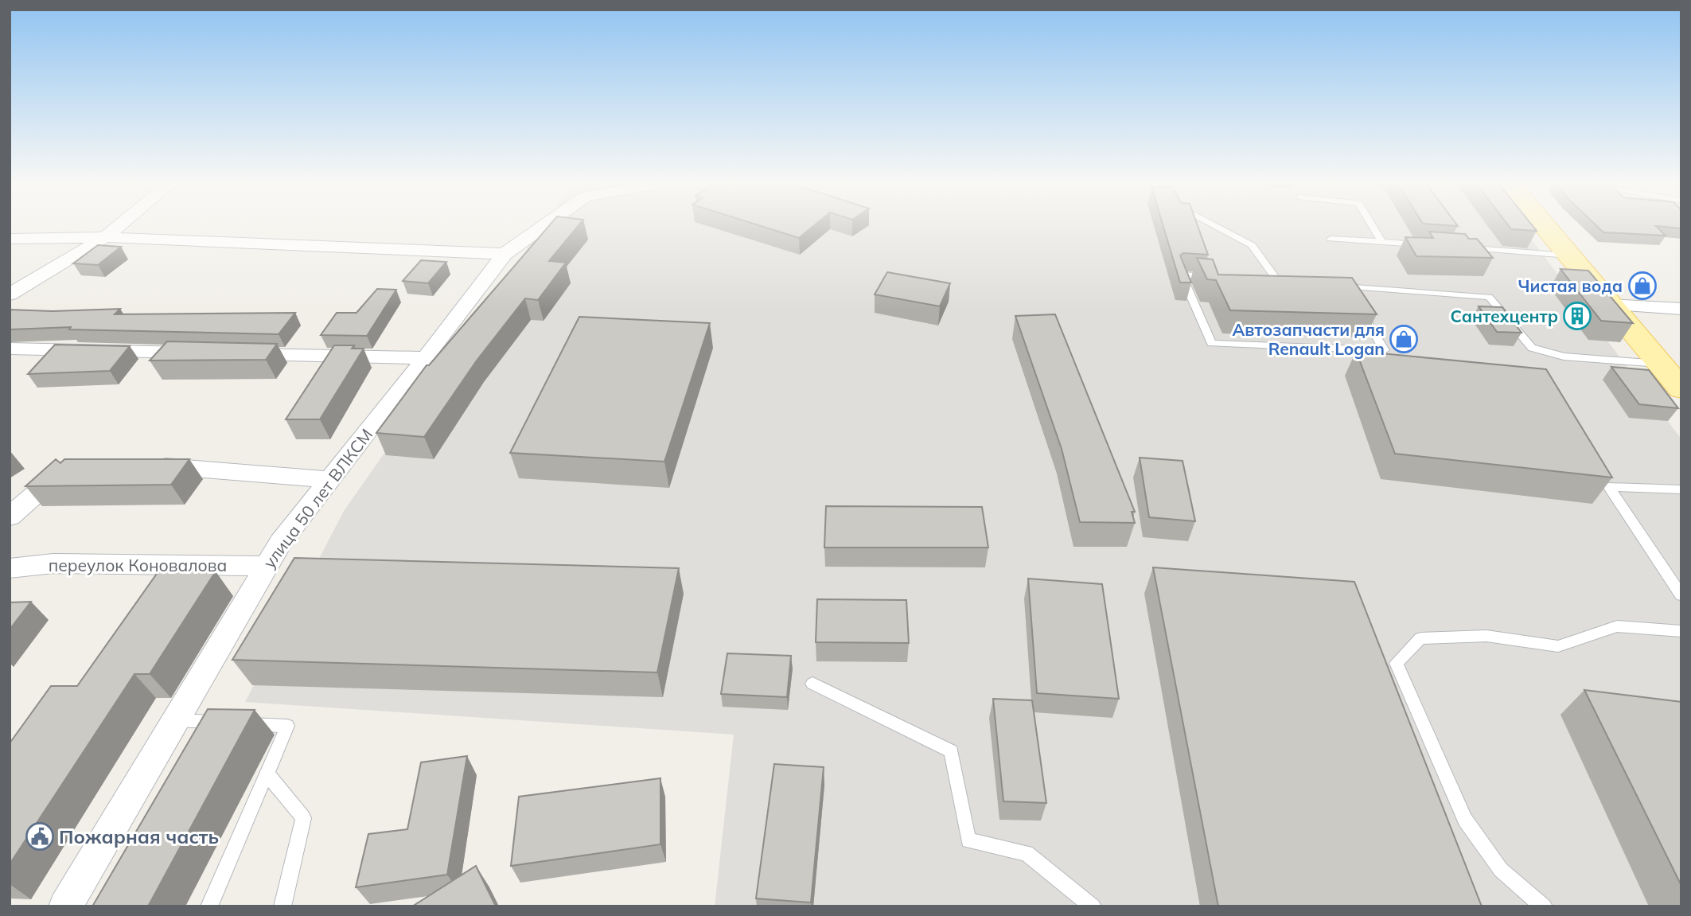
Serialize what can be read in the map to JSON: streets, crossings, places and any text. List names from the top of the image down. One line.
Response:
{"streets":{"street":["улица 50 лет ВЛКСМ","переулок Коновалова"]},"crossings":[["улица 50 лет ВЛКСМ","переулок Коновалова"]],"places":{"shop":["Чистая вода","Автозапчасти для Renault Logan"],"building":["Сантехцентр"],"public building":["Пожарная часть"]}}
